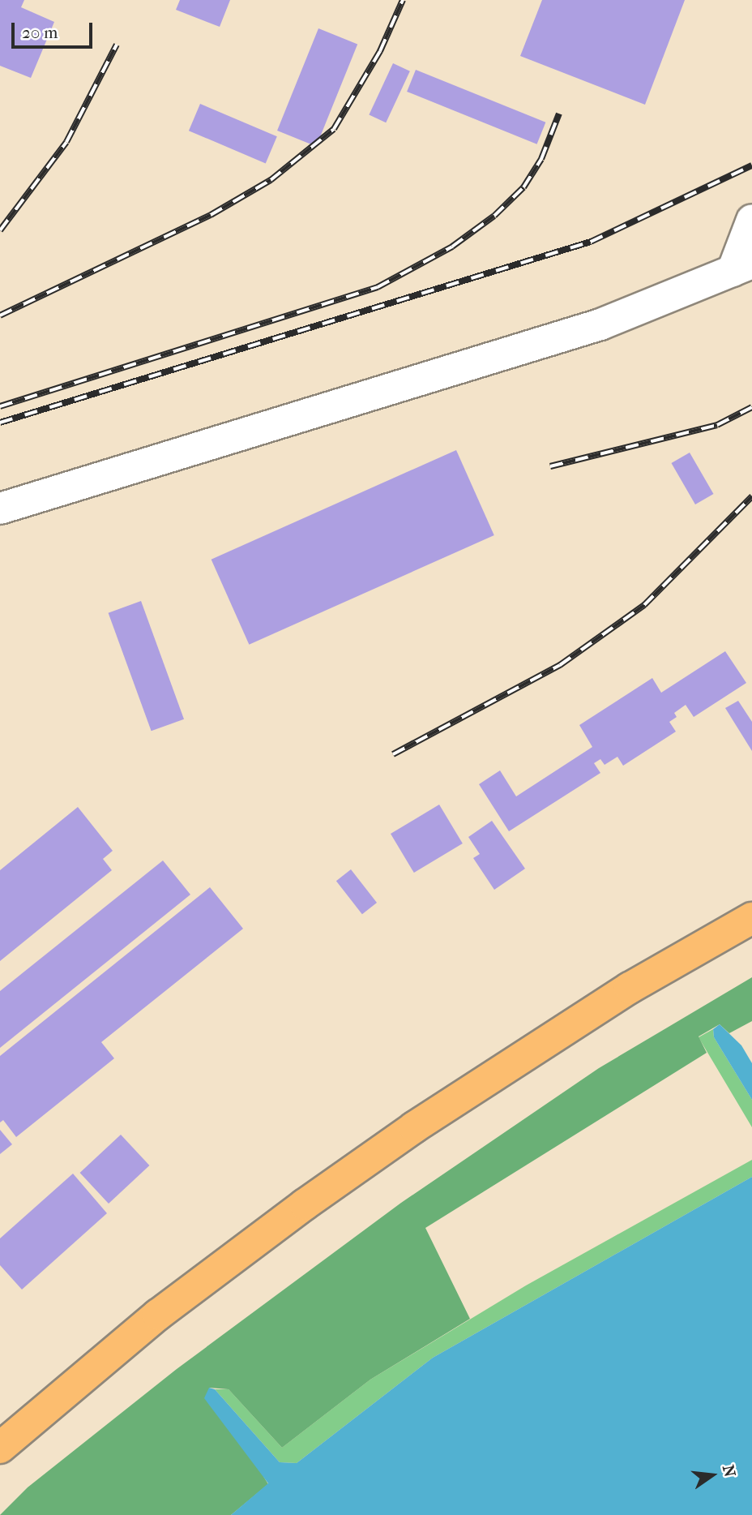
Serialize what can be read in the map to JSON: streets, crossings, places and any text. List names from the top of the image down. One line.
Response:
{"scale_bar":"20 m","north":"right"}
